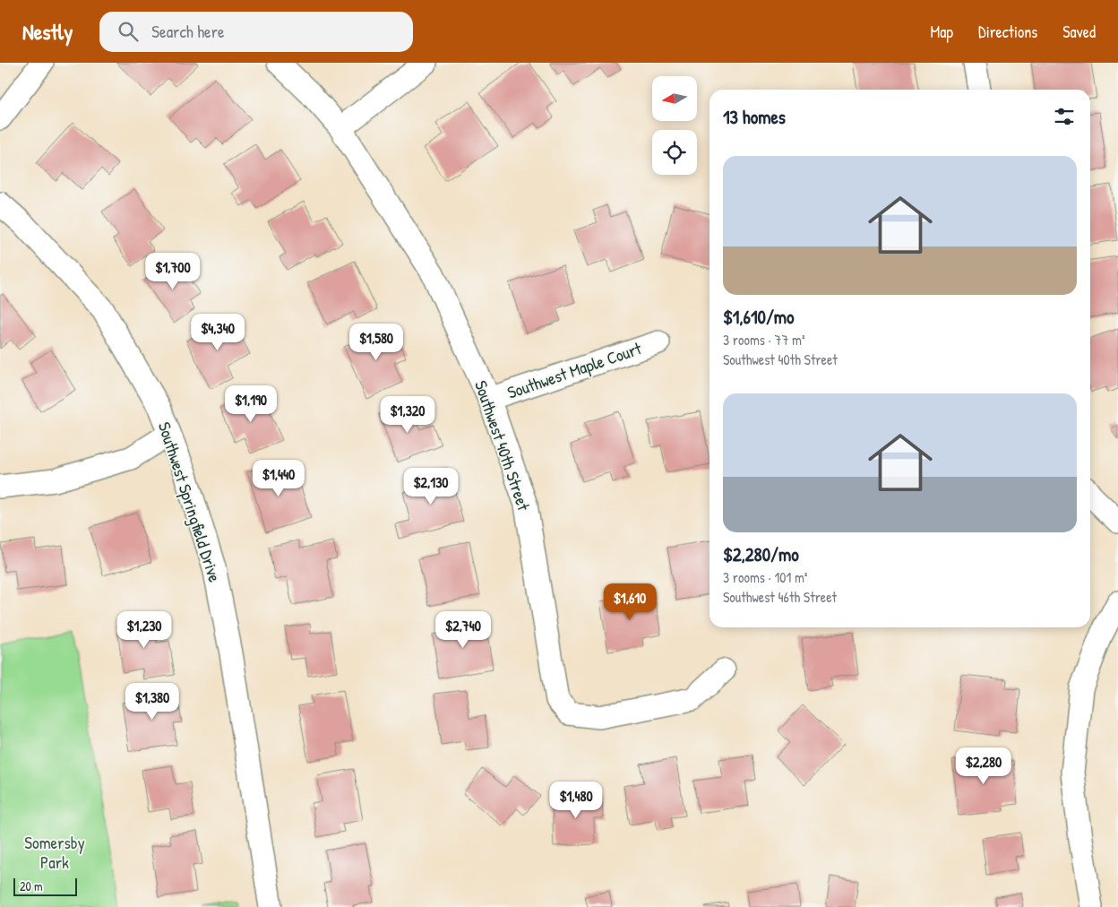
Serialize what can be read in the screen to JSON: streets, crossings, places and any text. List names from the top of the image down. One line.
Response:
{"streets":{"street":["Southwest Maple Court","Southwest 40th Street","Southwest Springfield Drive"]},"crossings":[["Southwest Maple Court","Southwest 40th Street"]],"parks":["Somersby Park"],"scale_bar":"20 m","north":"left","page":{"header":"Nestly","search":"Search here","nav":["Map","Directions","Saved"],"heading":"13 homes","list":[{"name":"$1,610/mo","note":"3 rooms · 77 m² · Southwest 40th Street"},{"name":"$2,280/mo","note":"3 rooms · 101 m² · Southwest 46th Street"}],"price":["$1,700","$4,340","$1,580","$1,190","$1,320","$1,440","$2,130","$1,610","$1,230","$2,740","$1,380","$2,280","$1,480"],"scale":"20 m"}}
